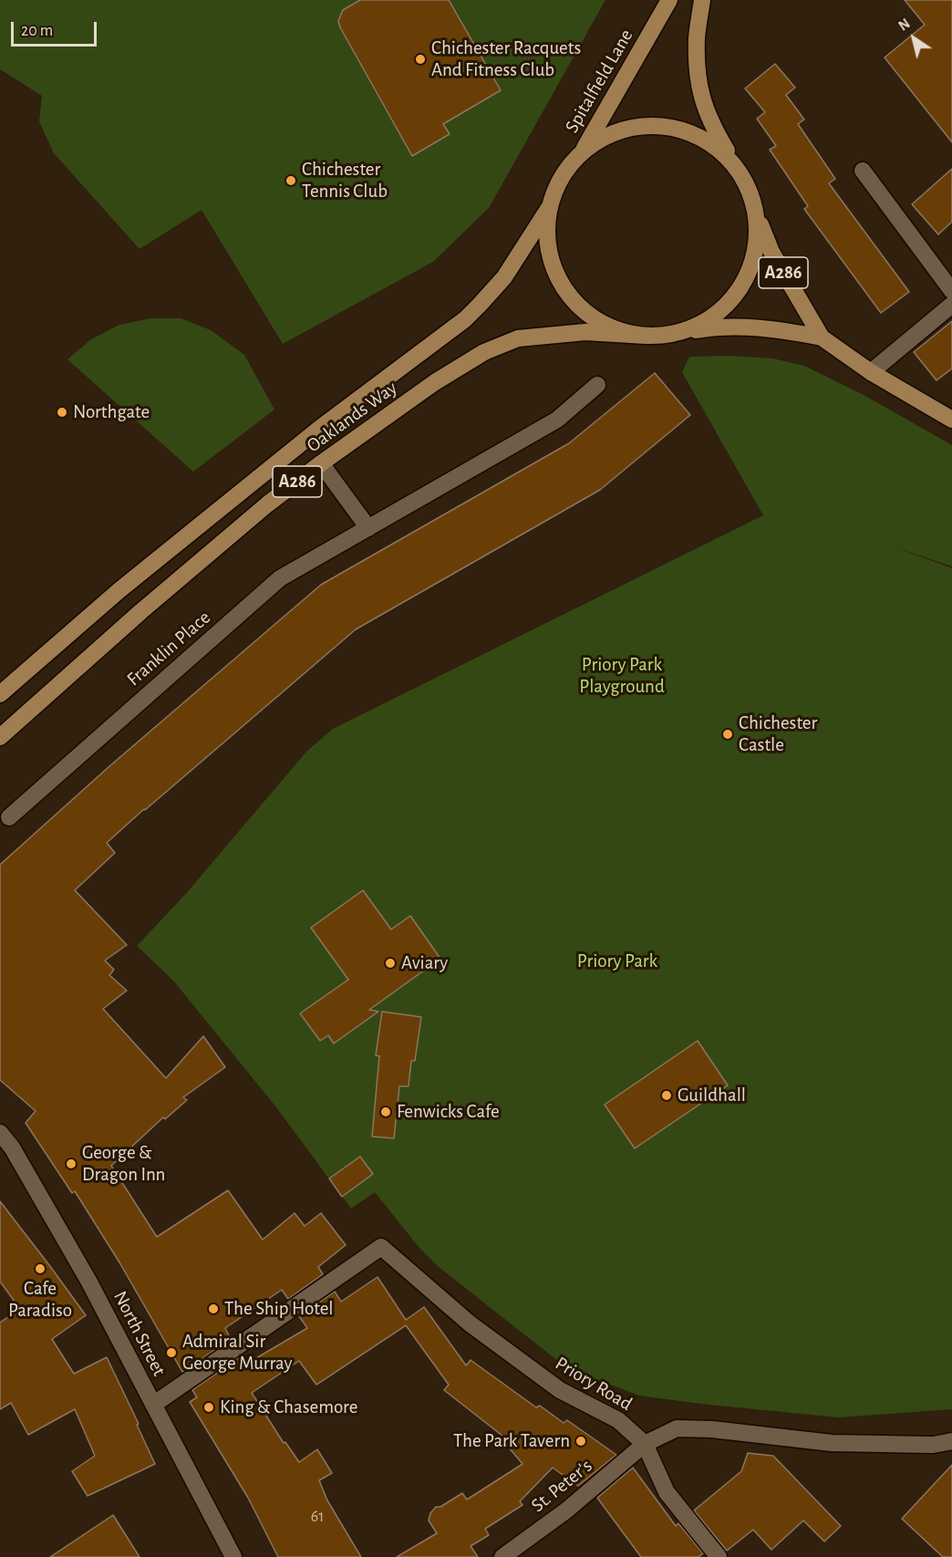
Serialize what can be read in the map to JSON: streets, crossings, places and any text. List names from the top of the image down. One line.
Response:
{"streets":{"main road":["Spitalfield Lane","A286","Oaklands Way"],"street":["Franklin Place","North Street","Priory Road","St. Peter's"]},"crossings":[["North Street","Priory Road"],["Priory Road","St. Peter's"]],"parks":["Priory Park Playground","Priory Park"],"places":["Chichester Racquets And Fitness Club","Chichester Tennis Club","Northgate","Chichester Castle","Aviary","Guildhall","Fenwicks Cafe","George & Dragon Inn","Cafe Paradiso","The Ship Hotel","Admiral Sir George Murray","King & Chasemore","The Park Tavern"],"house_numbers":["61"],"scale_bar":"20 m","north":"top left"}
